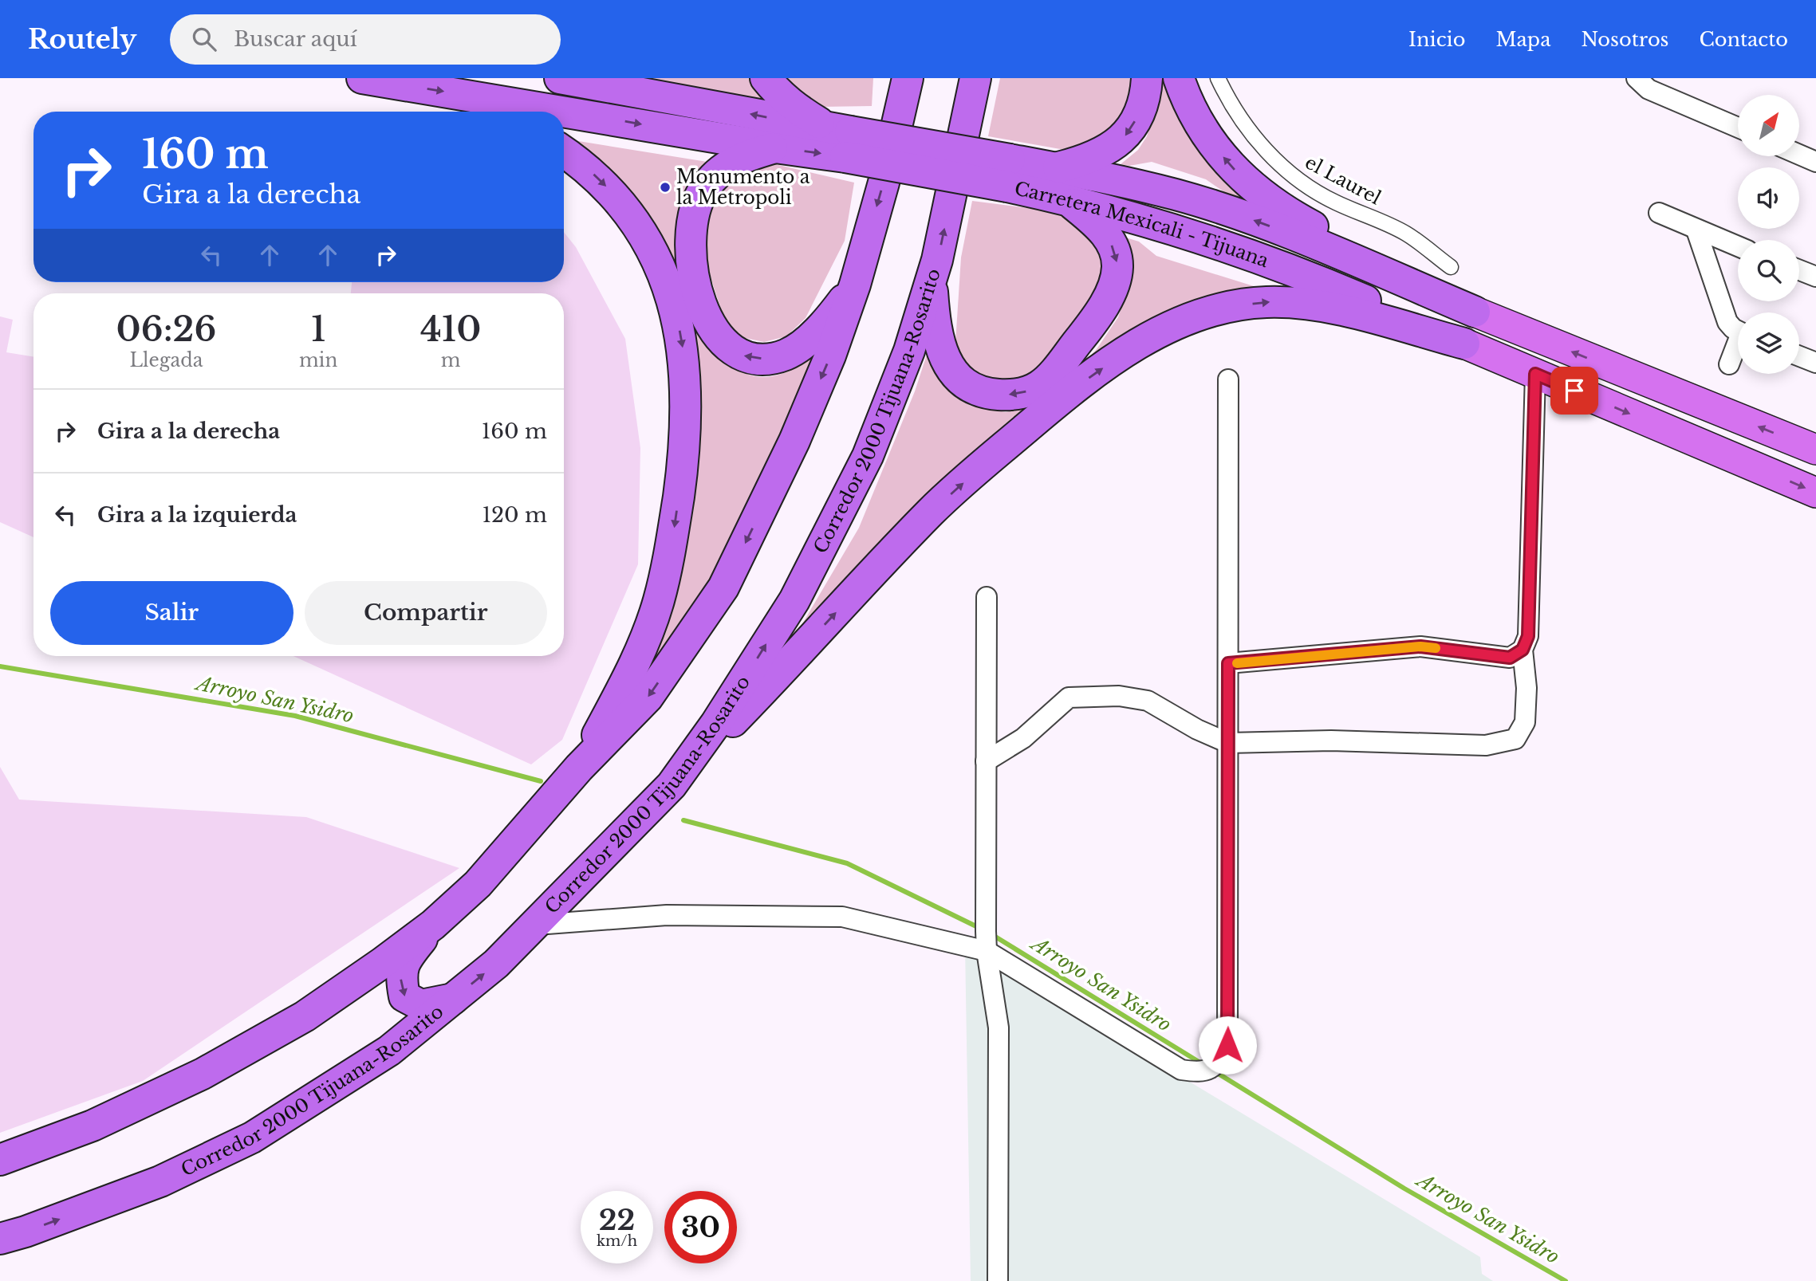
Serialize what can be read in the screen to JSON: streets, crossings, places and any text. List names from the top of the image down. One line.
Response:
{"streets":{"highway":["Carretera Mexicali - Tijuana","Corredor 2000 Tijuana-Rosarito"],"street":["el Laurel"]},"water":["Arroyo San Ysidro"],"places":["Monumento a la Metropoli"],"north":"top right","page":{"header":"Routely","search":"Buscar aquí","nav":["Inicio","Mapa","Nosotros","Contacto"],"turn":["160 m","Gira a la derecha"],"eta":["06:26","Llegada","1","min","410","m"],"list":[{"name":"Gira a la derecha","value":"160 m"},{"name":"Gira a la izquierda","value":"120 m"}],"buttons":["Salir","Compartir"],"speed":"22 km/h","limit":"30"}}
